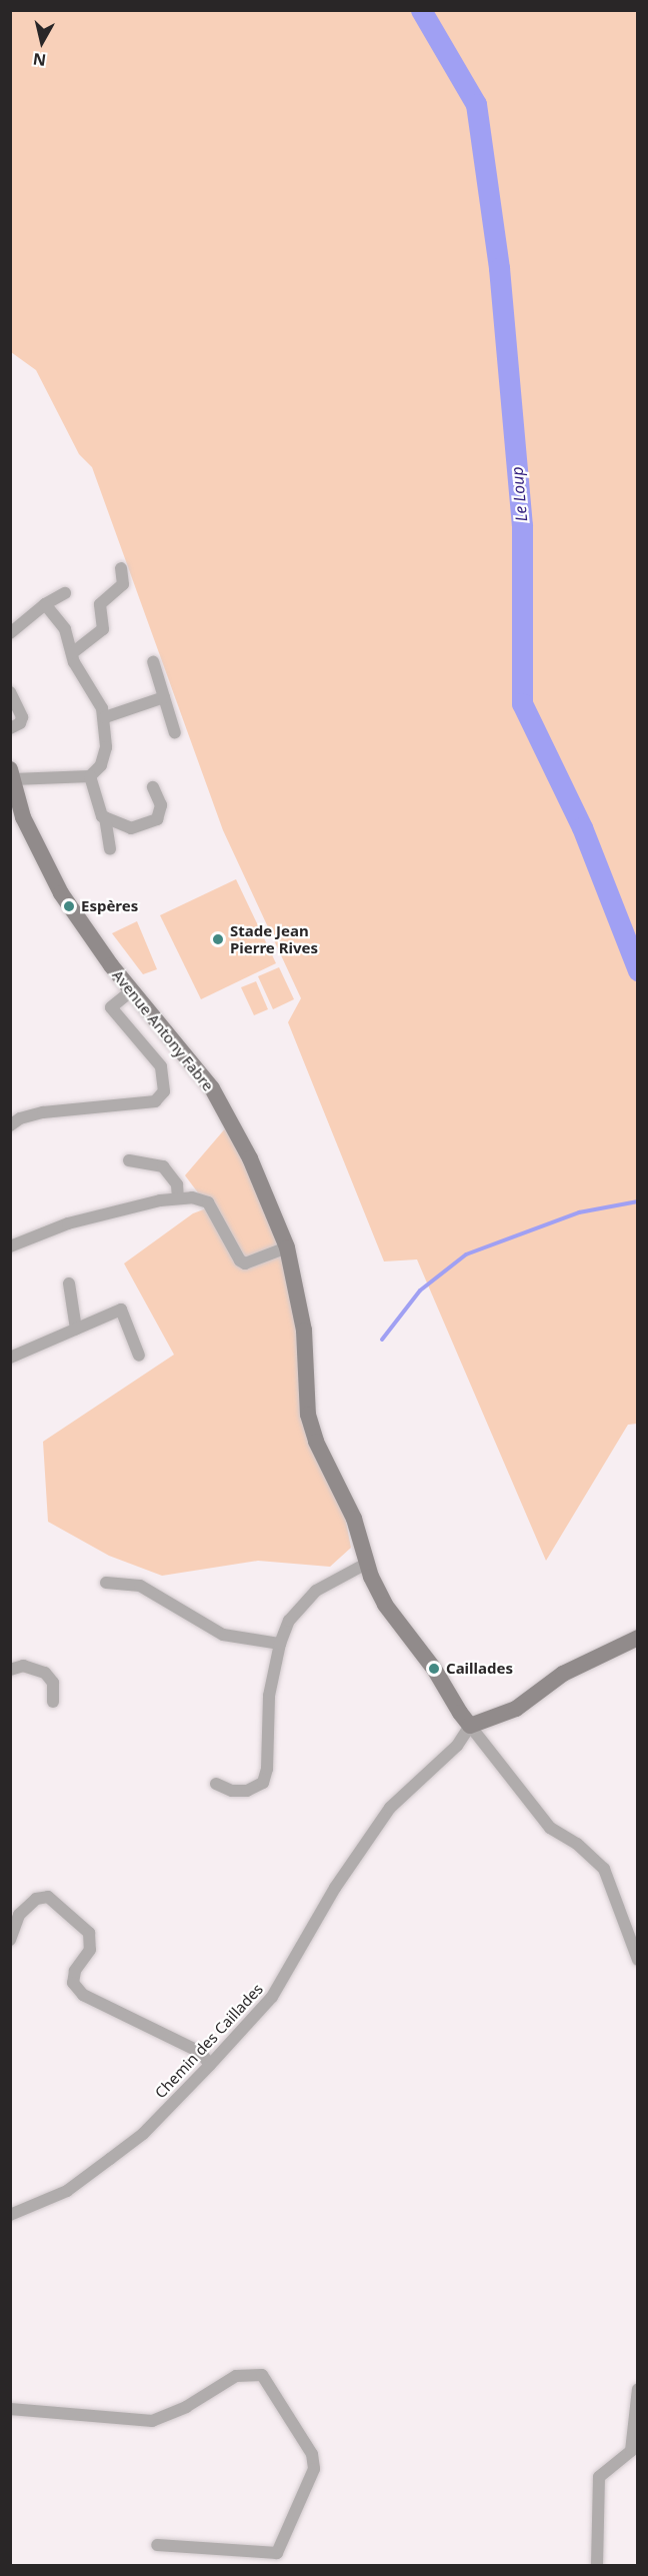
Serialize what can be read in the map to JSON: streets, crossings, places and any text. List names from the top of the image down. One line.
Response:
{"streets":{"street":["Avenue Antony Fabre","Chemin des Caillades"]},"crossings":[["Avenue Antony Fabre","Chemin des Caillades"]],"water":["Le Loup"],"places":["Espères","Stade Jean Pierre Rives","Caillades"],"north":"bottom"}
